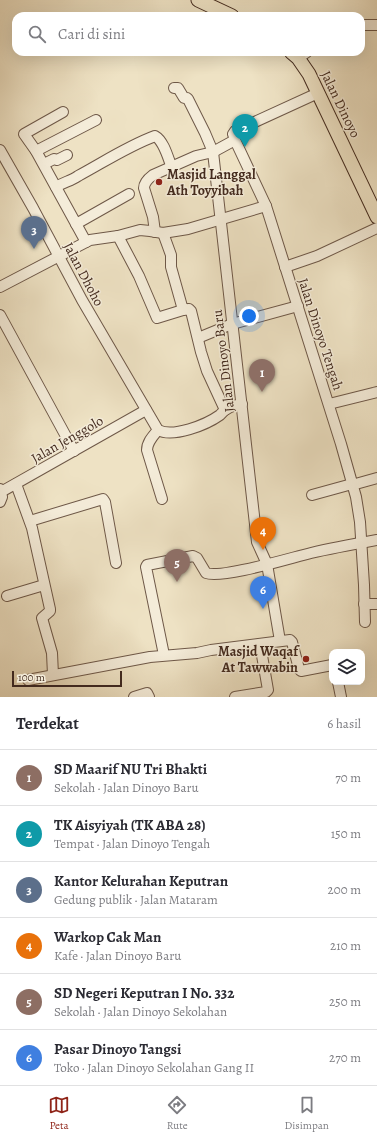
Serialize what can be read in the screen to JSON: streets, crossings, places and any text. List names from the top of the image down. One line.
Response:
{"streets":{"main road":["Jalan Dinoyo"],"street":["Jalan Dhoho","Jalan Dinoyo Tengah","Jalan Dinoyo Baru","Jalan Jenggolo"]},"crossings":[["Jalan Dhoho","Jalan Jenggolo"]],"places":["Masjid Langgal Ath Toyyibah","Masjid Waqaf At Tawwabin"],"scale_bar":"100 m","page":{"search":"Cari di sini","pins":["2","3","1","4","5","6"],"scale":"100 m","heading":["Terdekat","6 hasil"],"list":[{"mark":"1","name":"SD Maarif NU Tri Bhakti","note":"Sekolah · Jalan Dinoyo Baru","value":"70 m"},{"mark":"2","name":"TK Aisyiyah (TK ABA 28)","note":"Tempat · Jalan Dinoyo Tengah","value":"150 m"},{"mark":"3","name":"Kantor Kelurahan Keputran","note":"Gedung publik · Jalan Mataram","value":"200 m"},{"mark":"4","name":"Warkop Cak Man","note":"Kafe · Jalan Dinoyo Baru","value":"210 m"},{"mark":"5","name":"SD Negeri Keputran I No. 332","note":"Sekolah · Jalan Dinoyo Sekolahan","value":"250 m"},{"mark":"6","name":"Pasar Dinoyo Tangsi","note":"Toko · Jalan Dinoyo Sekolahan Gang II","value":"270 m"}],"nav":["Peta","Rute","Disimpan"]}}
